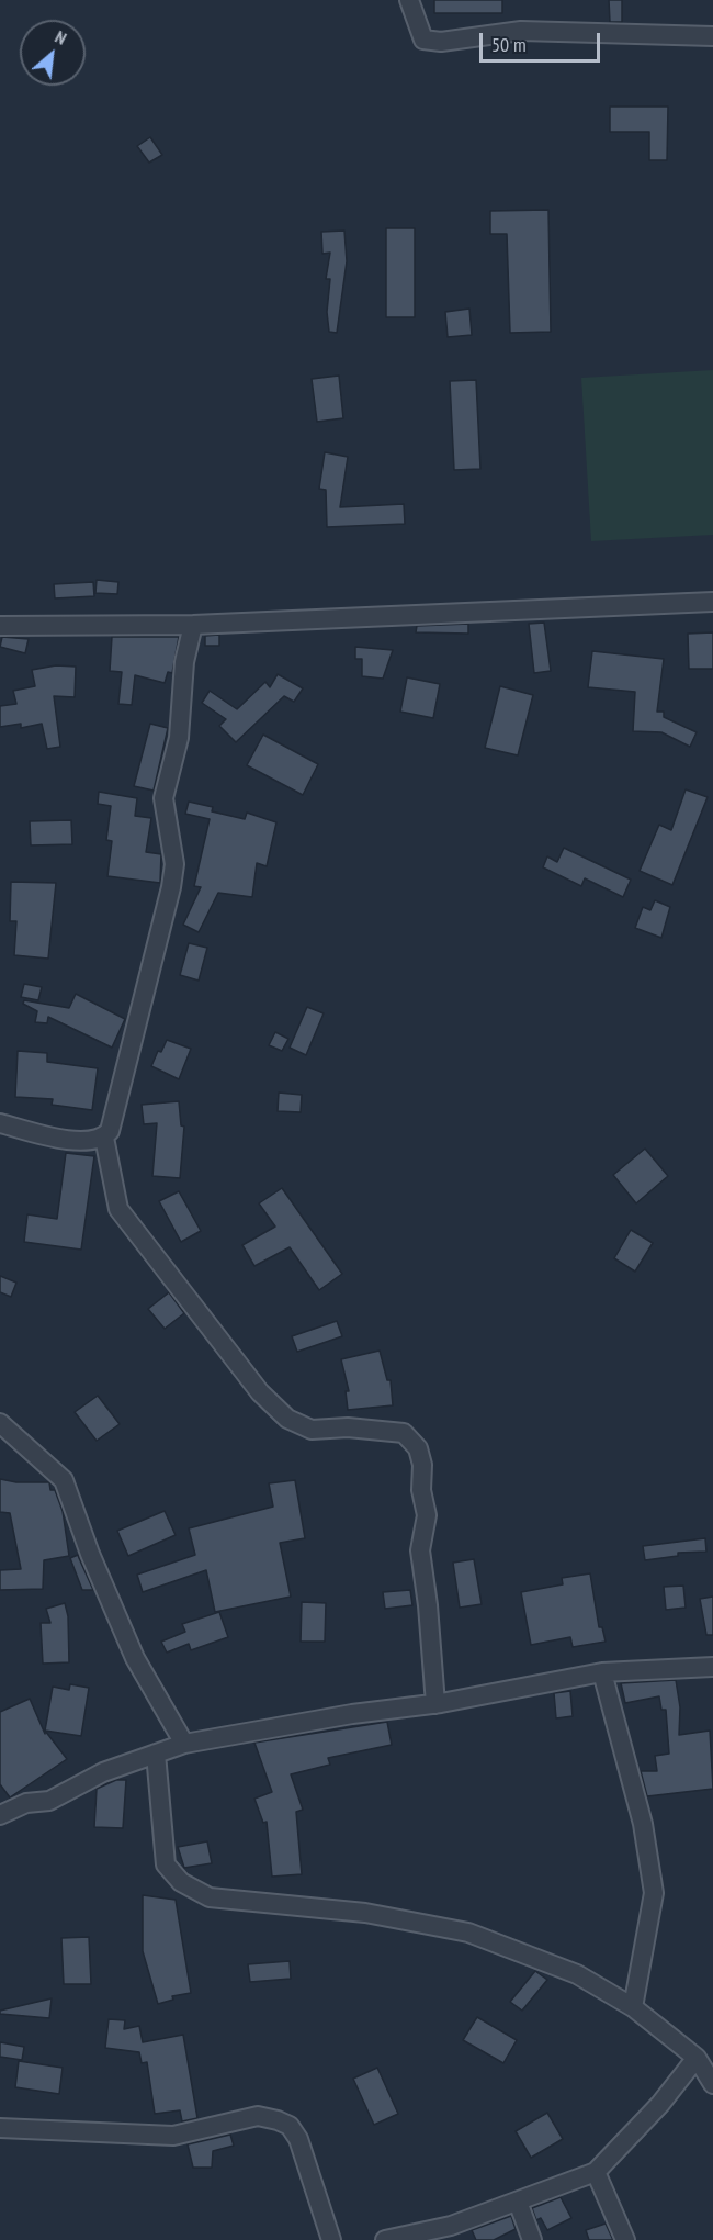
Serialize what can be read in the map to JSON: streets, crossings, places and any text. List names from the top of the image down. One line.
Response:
{"scale_bar":"50 m","north":"top right"}
